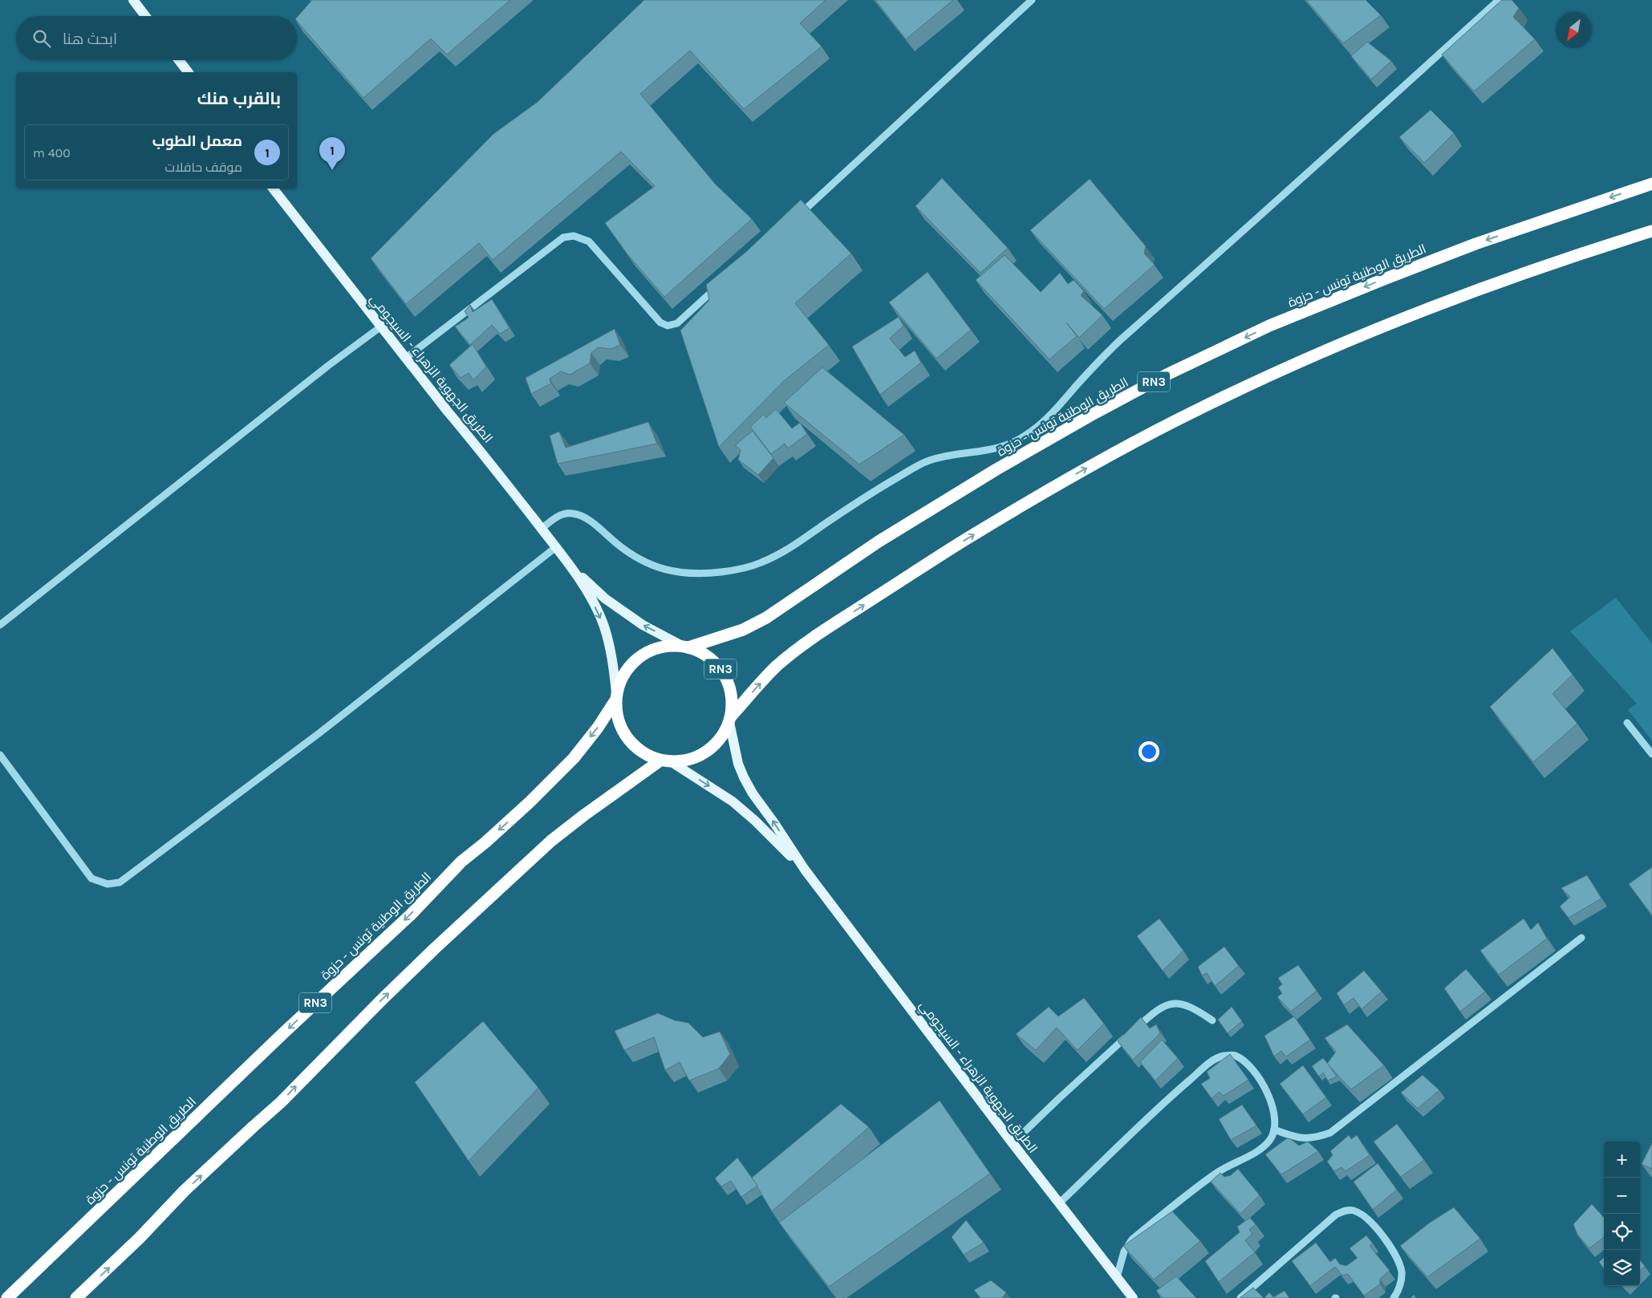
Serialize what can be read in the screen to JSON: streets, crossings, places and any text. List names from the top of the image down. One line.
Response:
{"streets":{"highway":["الطريق الوطنية تونس - حزوة","RN3"],"main road":["الطريق الجهوية الزهراء - السيجومي"]},"crossings":[["الطريق الوطنية تونس - حزوة","الطريق الجهوية الزهراء - السيجومي"],["الطريق الوطنية تونس - حزوة","RN3"],["الطريق الجهوية الزهراء - السيجومي","RN3"]],"north":"bottom left","page":{"search":"ابحث هنا","heading":"بالقرب منك","list":[{"mark":"1","name":"معمل الطوب","note":"موقف حافلات","value":"400 m"}],"pins":"1","map_buttons":["+","−"]}}
